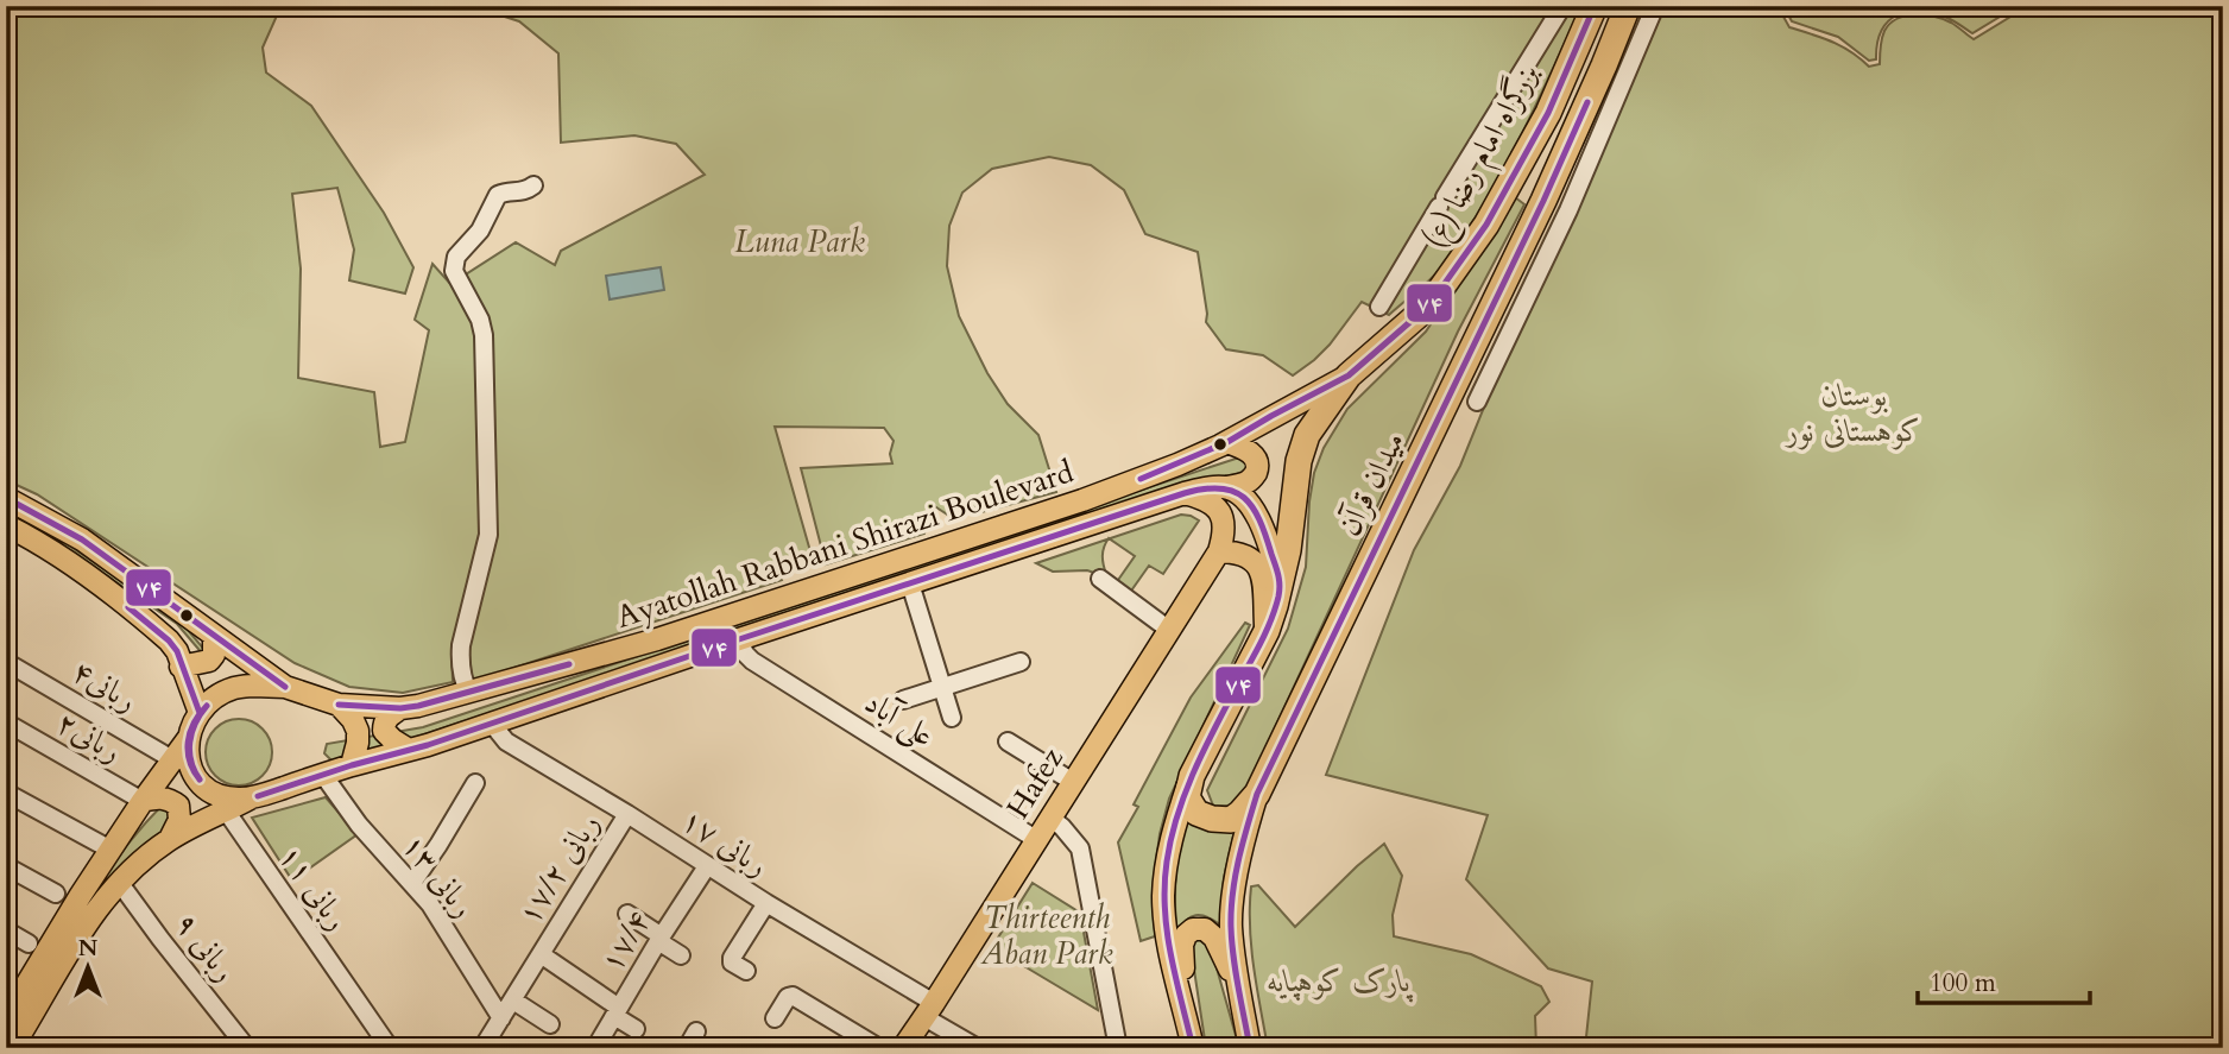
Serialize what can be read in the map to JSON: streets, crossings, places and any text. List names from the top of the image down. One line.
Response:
{"streets":{"highway":["بزرگراه امام رضا (ع)","میدان قرآن"],"main road":["Ayatollah Rabbani Shirazi Boulevard","Hafez"],"street":["ربانی۴","علی آباد","ربانی۲","ربانی ۱۷","ربانی ۱۷/۲","ربانی ۱۳","ربانی ۱۱","۱۷/۴","ربانی ۹"]},"crossings":[["بزرگراه امام رضا (ع)","میدان قرآن"],["میدان قرآن","Ayatollah Rabbani Shirazi Boulevard"],["Ayatollah Rabbani Shirazi Boulevard","علی آباد"],["Ayatollah Rabbani Shirazi Boulevard","ربانی ۱۷"],["Ayatollah Rabbani Shirazi Boulevard","ربانی ۱۳"],["علی آباد","Hafez"],["Hafez","ربانی ۱۷"],["ربانی ۱۷","ربانی ۱۷/۲"],["ربانی ۱۷","۱۷/۴"],["ربانی ۱۷/۲","ربانی ۱۳"]],"parks":["Luna Park","بوستان کوهستانی نور","Thirteenth Aban Park","پارک کوهپایه"],"lines":["transit line ۷۴"],"scale_bar":"100 m","north":"top"}
